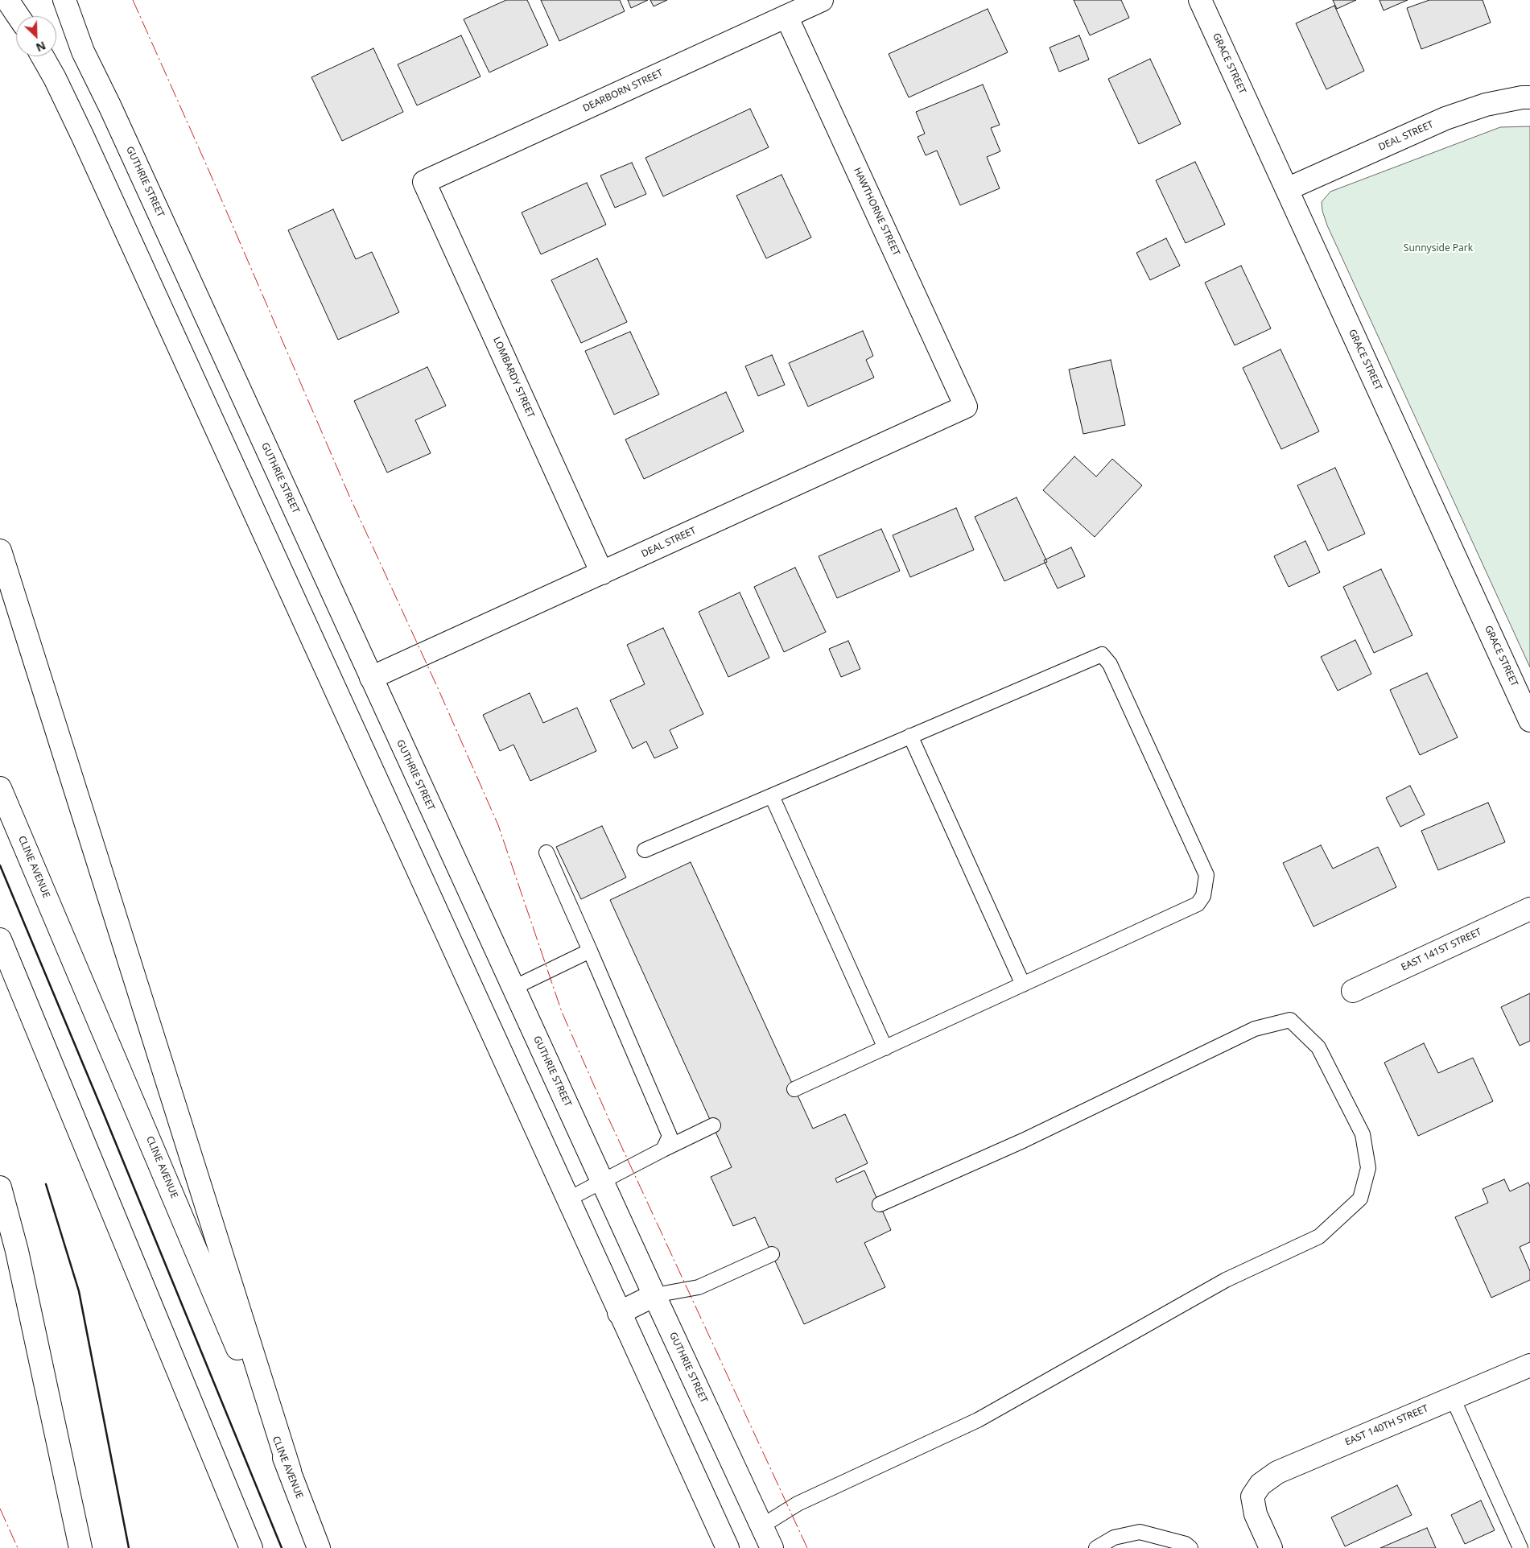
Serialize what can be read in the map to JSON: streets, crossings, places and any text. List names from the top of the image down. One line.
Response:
{"streets":{"main road":["GRACE STREET","DEARBORN STREET","DEAL STREET","GUTHRIE STREET","HAWTHORNE STREET","LOMBARDY STREET","CLINE AVENUE","EAST 141ST STREET","EAST 140TH STREET"]},"crossings":[["GRACE STREET","DEAL STREET"],["DEARBORN STREET","HAWTHORNE STREET"],["DEARBORN STREET","LOMBARDY STREET"],["DEAL STREET","GUTHRIE STREET"],["DEAL STREET","HAWTHORNE STREET"],["DEAL STREET","LOMBARDY STREET"]],"parks":["Sunnyside Park"],"north":"bottom right"}
